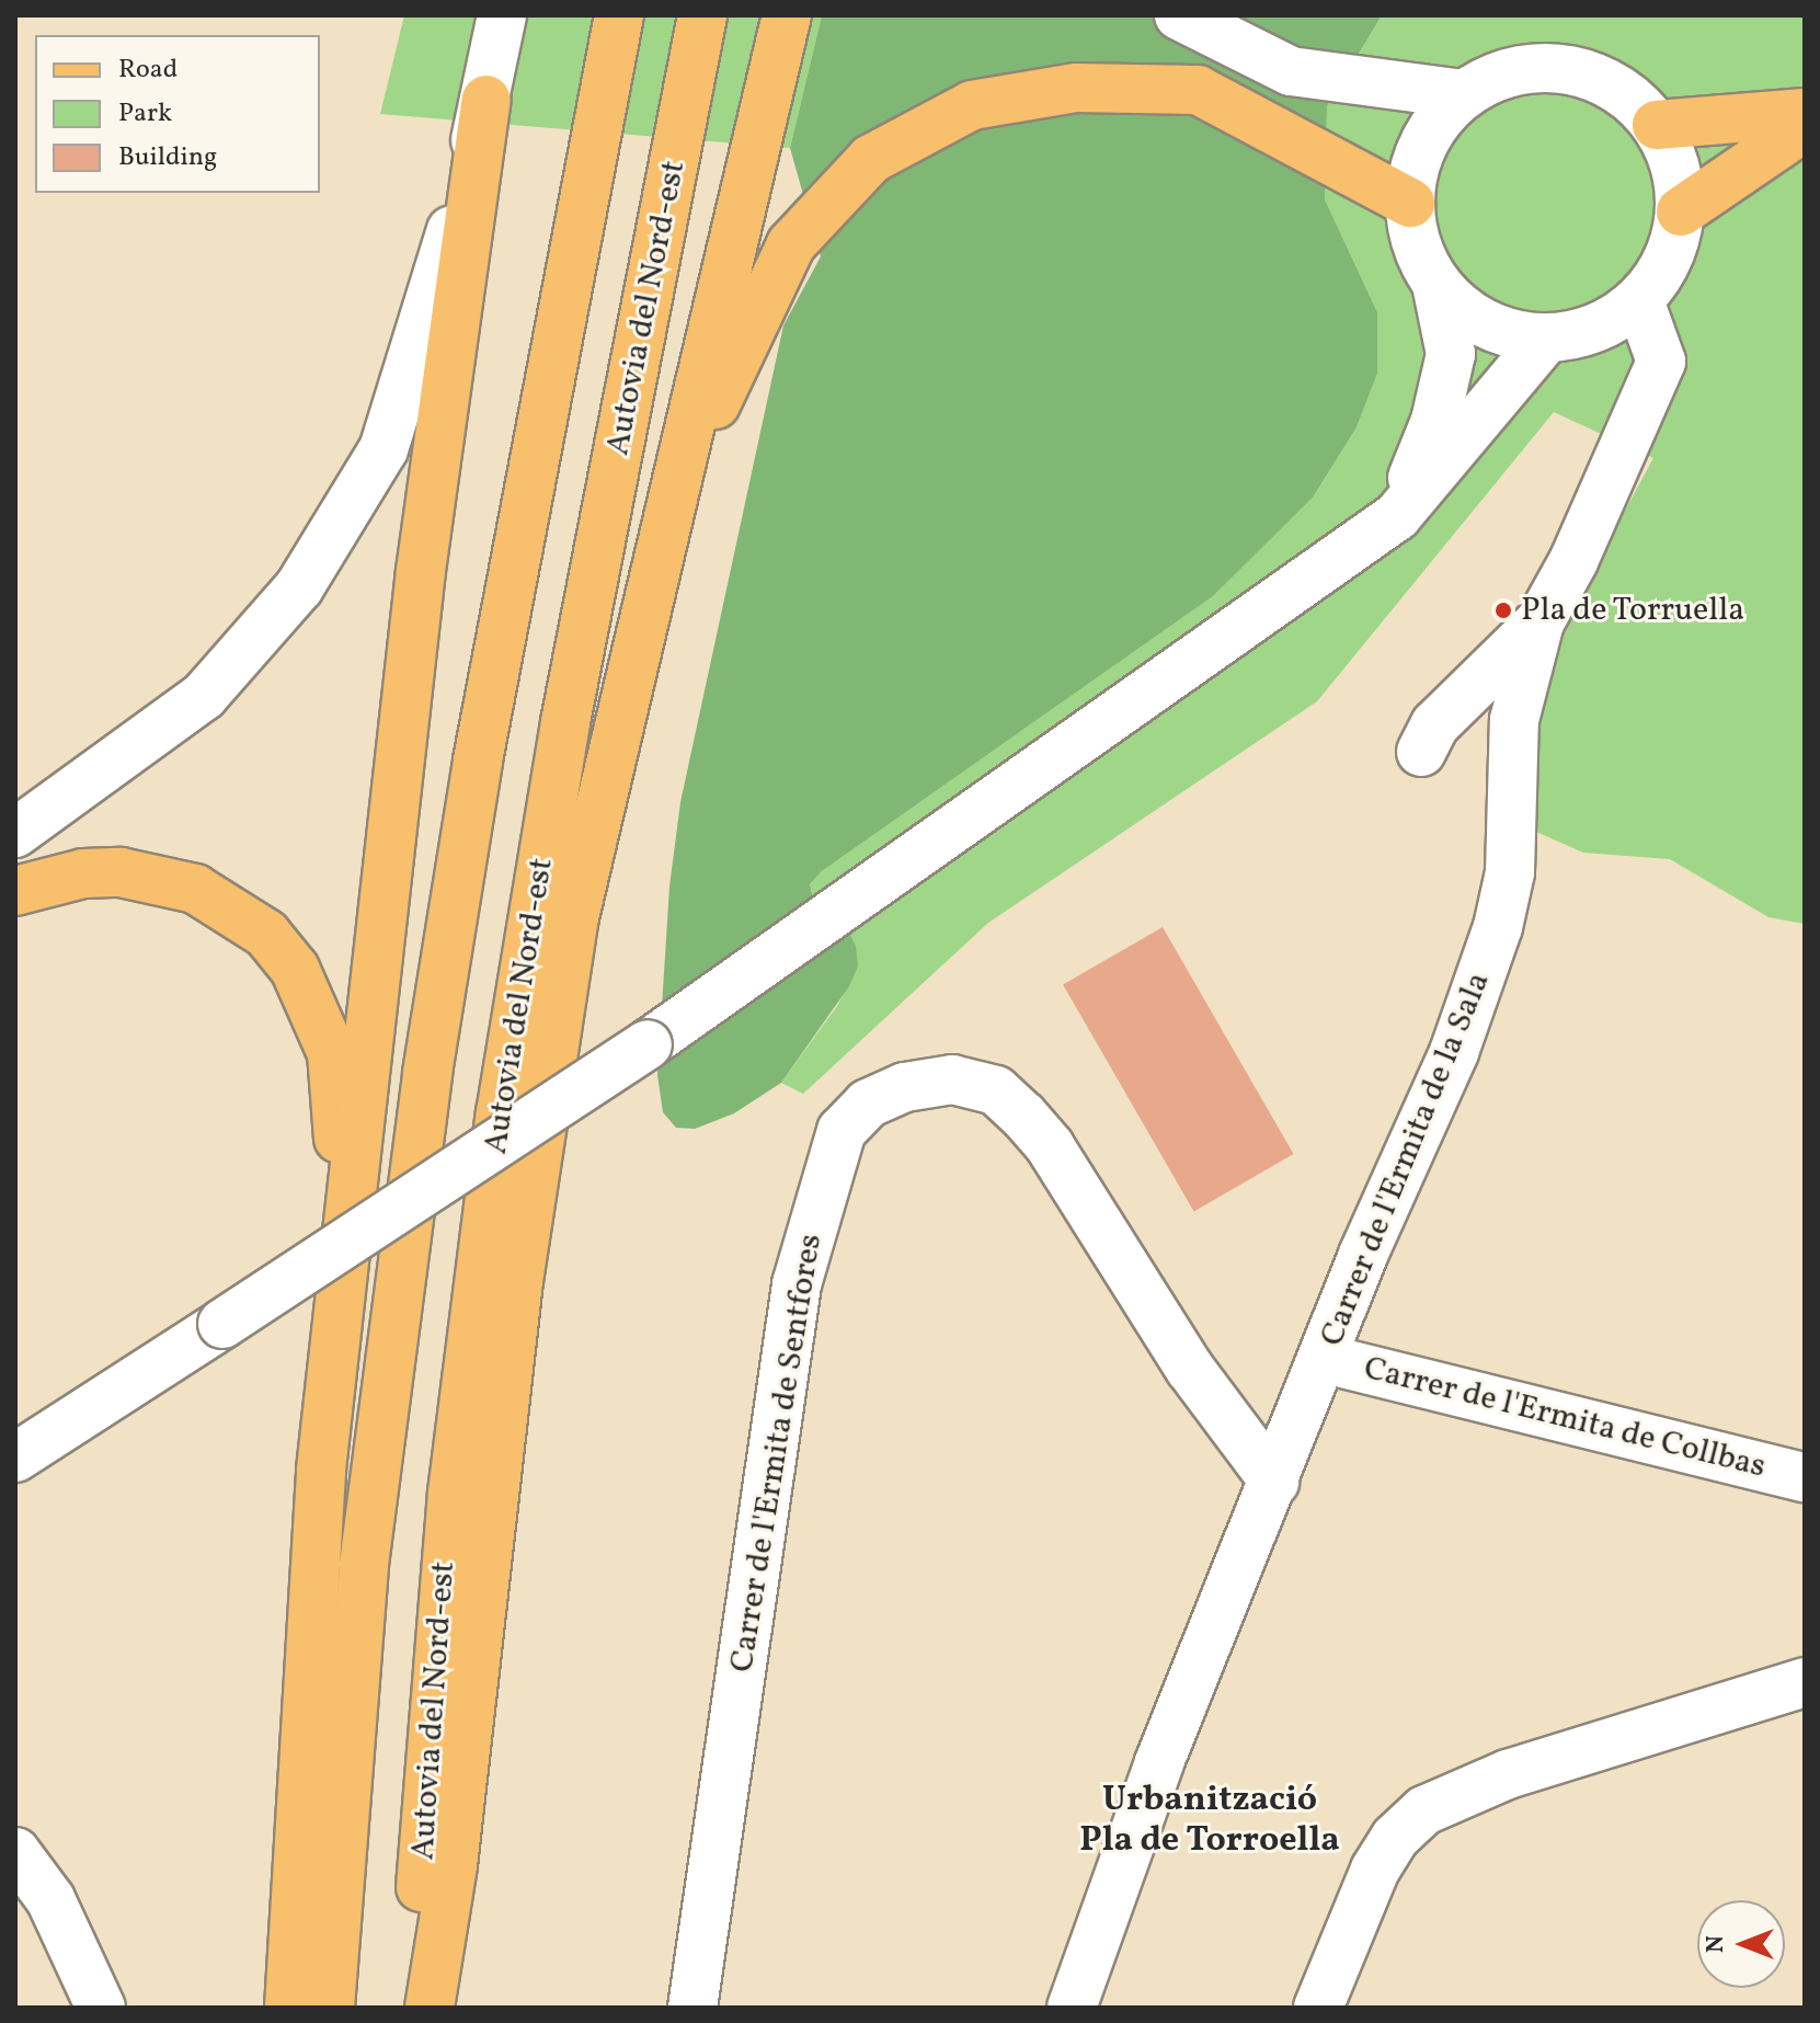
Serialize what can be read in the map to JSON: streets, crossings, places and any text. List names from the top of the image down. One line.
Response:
{"streets":{"main road":["Autovia del Nord-est"],"street":["Carrer de l'Ermita de la Sala","Carrer de l'Ermita de Collbas","Carrer de l'Ermita de Sentfores"]},"crossings":[["Carrer de l'Ermita de la Sala","Carrer de l'Ermita de Collbas"],["Carrer de l'Ermita de la Sala","Carrer de l'Ermita de Sentfores"]],"districts":["Urbanització Pla de Torroella"],"places":["Pla de Torruella"],"legend":["Road","Park","Building"],"north":"left"}
